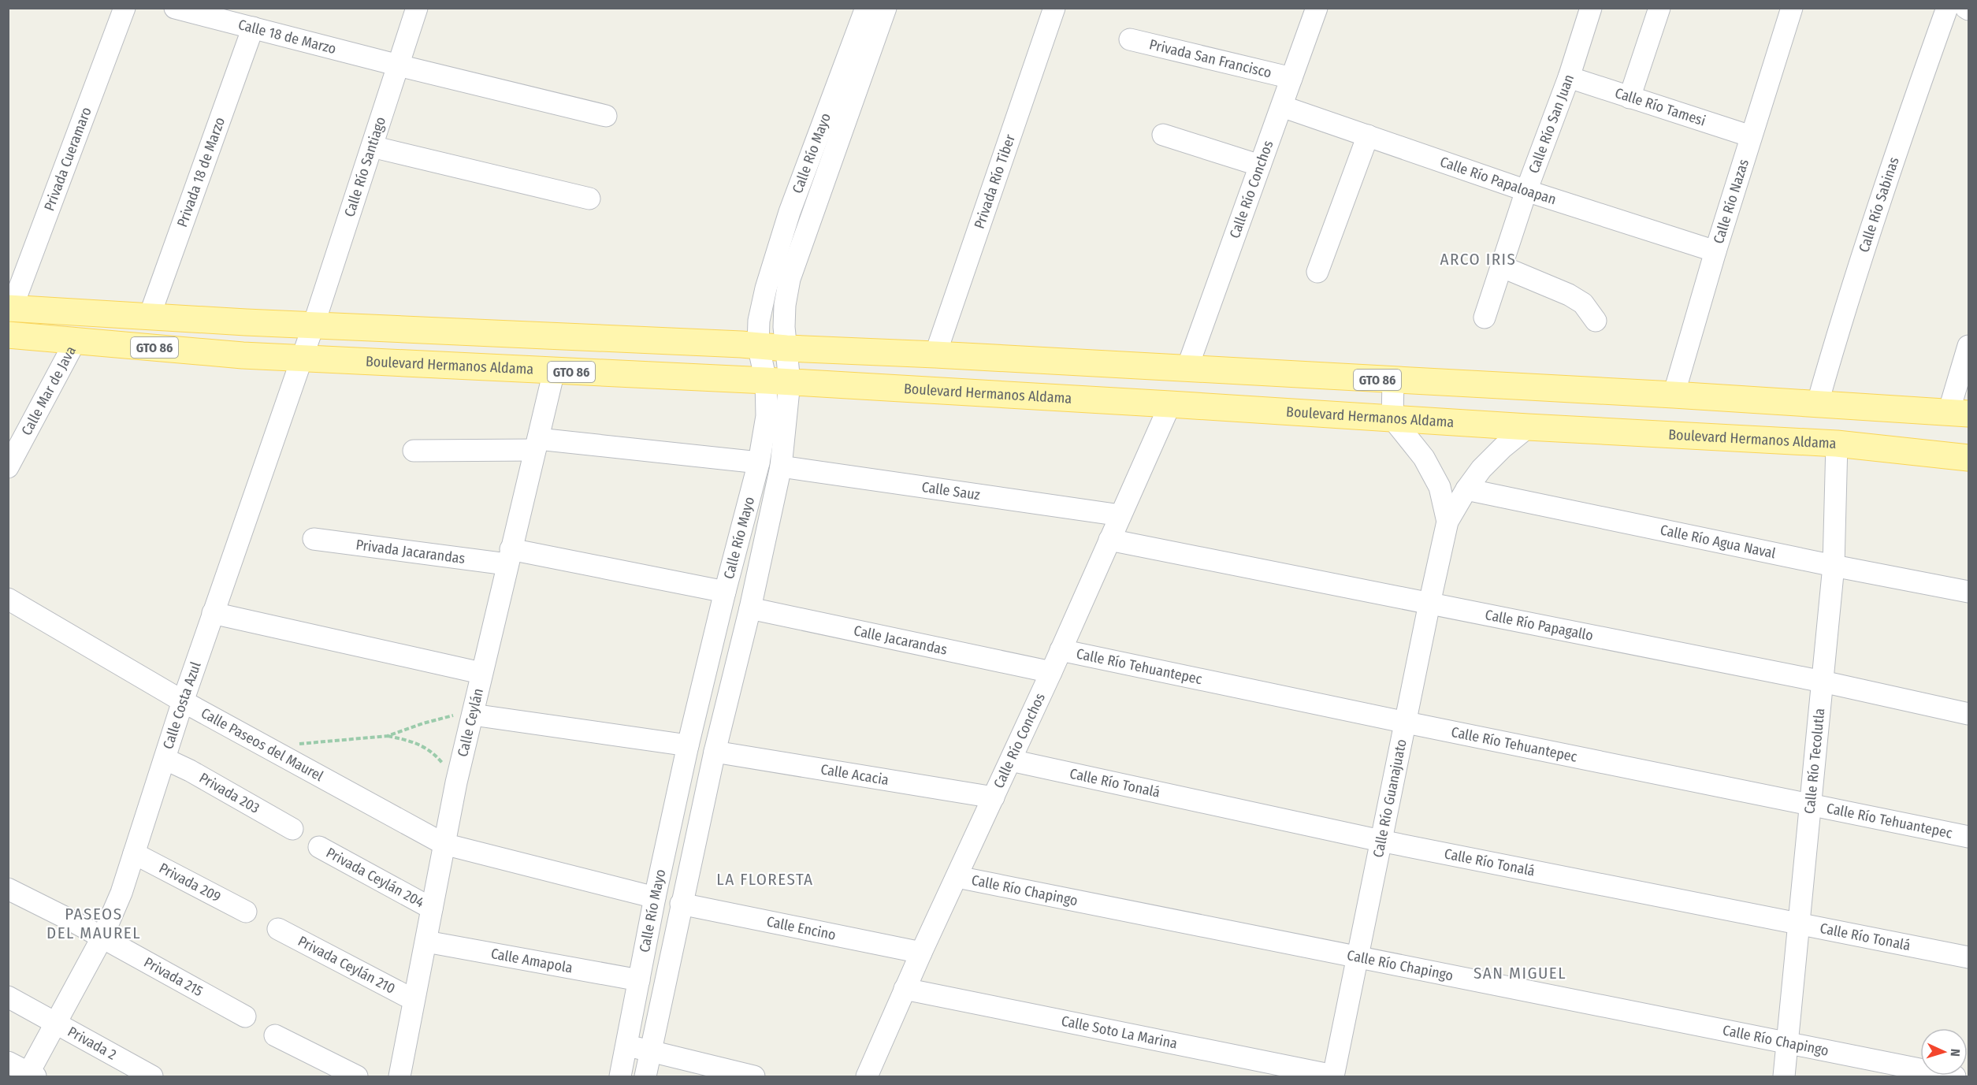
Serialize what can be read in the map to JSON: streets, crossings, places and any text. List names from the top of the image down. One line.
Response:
{"streets":{"main road":["GTO 86","Boulevard Hermanos Aldama"],"street":["Calle 18 de Marzo","Privada San Francisco","Calle Río Tamesi","Calle Río San Juan","Calle Río Mayo","Privada Cueramaro","Calle Río Santiago","Privada 18 de Marzo","Calle Río Papaloapan","Privada Río Tiber","Calle Río Conchos","Calle Río Nazas","Calle Río Sabinas","Calle Mar de Java","Calle Sauz","Calle Río Agua Naval","Privada Jacarandas","Calle Río Papagallo","Calle Jacarandas","Calle Río Tehuantepec","Calle Costa Azul","Calle Ceylán","Calle Paseos del Maurel","Calle Río Tecolutla","Calle Acacia","Calle Río Tonalá","Privada 203","Calle Río Guanajuato","Privada Ceylán 204","Privada 209","Calle Río Chapingo","Calle Encino","Calle Amapola","Privada Ceylán 210","Privada 215","Calle Soto La Marina","Privada 2"]},"crossings":[["Calle 18 de Marzo","Calle Río Santiago"],["Calle 18 de Marzo","Privada 18 de Marzo"],["Privada San Francisco","Calle Río Conchos"],["Calle Río Tamesi","Calle Río San Juan"],["Calle Río Tamesi","Calle Río Nazas"],["Calle Río San Juan","Calle Río Papaloapan"],["Calle Río Mayo","GTO 86"],["Calle Río Mayo","Boulevard Hermanos Aldama"],["Calle Río Mayo","Calle Sauz"],["Calle Río Mayo","Calle Jacarandas"],["Calle Río Mayo","Calle Acacia"],["Calle Río Mayo","Calle Encino"],["Calle Río Mayo","Calle Amapola"],["Privada Cueramaro","GTO 86"],["Calle Río Santiago","GTO 86"],["Calle Río Santiago","Calle Costa Azul"],["Privada 18 de Marzo","GTO 86"],["Calle Río Papaloapan","Calle Río Conchos"],["Calle Río Papaloapan","Calle Río Nazas"],["Privada Río Tiber","GTO 86"],["Calle Río Conchos","GTO 86"],["Calle Río Conchos","Boulevard Hermanos Aldama"],["Calle Río Conchos","Calle Sauz"],["Calle Río Conchos","Calle Río Papagallo"],["Calle Río Conchos","Calle Jacarandas"],["Calle Río Conchos","Calle Río Tehuantepec"],["Calle Río Conchos","Calle Acacia"],["Calle Río Conchos","Calle Río Tonalá"],["Calle Río Conchos","Calle Río Chapingo"],["Calle Río Conchos","Calle Encino"],["Calle Río Conchos","Calle Soto La Marina"],["Calle Río Nazas","GTO 86"],["Calle Río Sabinas","GTO 86"],["GTO 86","Calle Costa Azul"],["Boulevard Hermanos Aldama","Calle Mar de Java"],["Boulevard Hermanos Aldama","Calle Costa Azul"],["Boulevard Hermanos Aldama","Calle Ceylán"],["Boulevard Hermanos Aldama","Calle Río Tecolutla"],["Boulevard Hermanos Aldama","Calle Río Guanajuato"],["Calle Río Agua Naval","Calle Río Tecolutla"],["Calle Río Agua Naval","Calle Río Guanajuato"],["Privada Jacarandas","Calle Ceylán"],["Calle Río Papagallo","Calle Río Tecolutla"],["Calle Río Papagallo","Calle Río Guanajuato"],["Calle Río Tehuantepec","Calle Río Tecolutla"],["Calle Río Tehuantepec","Calle Río Guanajuato"],["Calle Costa Azul","Calle Paseos del Maurel"],["Calle Costa Azul","Privada 203"],["Calle Costa Azul","Privada 209"],["Calle Costa Azul","Privada 215"],["Calle Costa Azul","Privada 2"],["Calle Ceylán","Calle Paseos del Maurel"],["Calle Ceylán","Privada Ceylán 204"],["Calle Ceylán","Calle Amapola"],["Calle Ceylán","Privada Ceylán 210"],["Calle Río Tecolutla","Calle Río Tonalá"],["Calle Río Tecolutla","Calle Río Chapingo"],["Calle Río Tonalá","Calle Río Guanajuato"],["Calle Río Guanajuato","Calle Río Chapingo"],["Calle Río Guanajuato","Calle Soto La Marina"]],"districts":["ARCO IRIS","LA FLORESTA","PASEOS DEL MAUREL","SAN MIGUEL"],"north":"right"}
